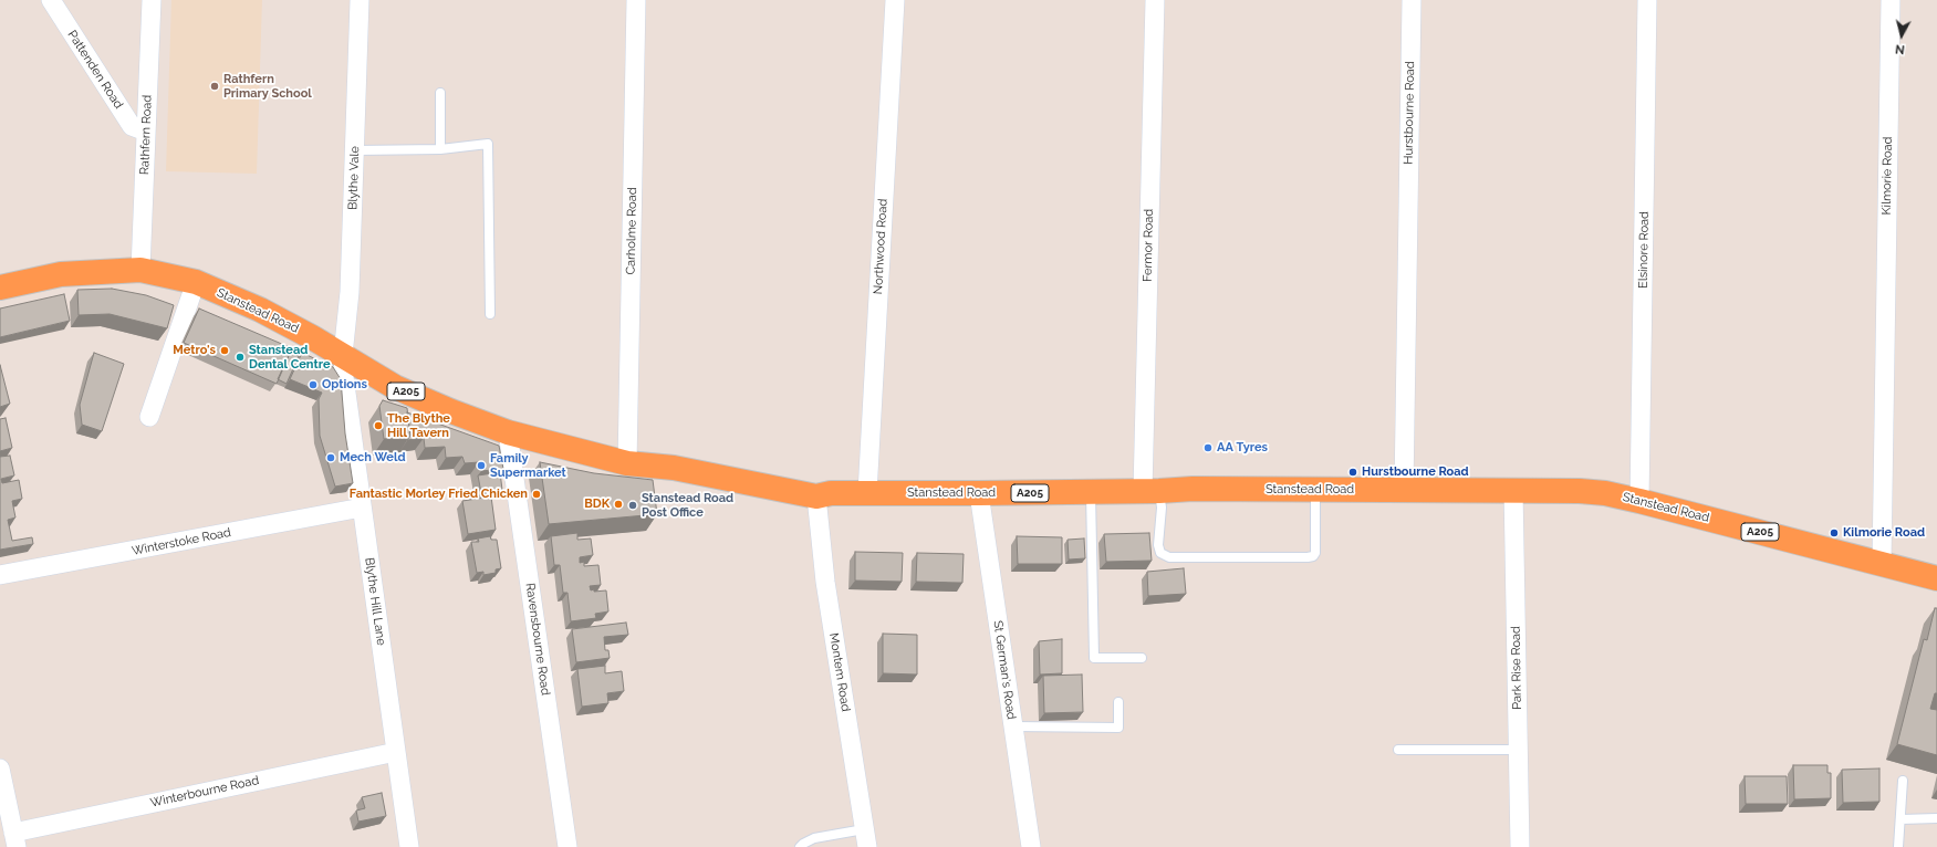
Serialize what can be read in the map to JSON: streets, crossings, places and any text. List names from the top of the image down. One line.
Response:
{"streets":{"highway":["Stanstead Road","A205"],"street":["Pattenden Road","Hurstbourne Road","Rathfern Road","Kilmorie Road","Blythe Vale","Carholme Road","Fermor Road","Northwood Road","Elsinore Road","Winterstoke Road","Blythe Hill Lane","Ravensbourne Road","Park Rise Road","St German's Road","Montem Road","Winterbourne Road"]},"crossings":[["Pattenden Road","Rathfern Road"],["Hurstbourne Road","Stanstead Road"],["Rathfern Road","Stanstead Road"],["Kilmorie Road","Stanstead Road"],["Blythe Vale","Stanstead Road"],["Blythe Vale","Blythe Hill Lane"],["Carholme Road","Stanstead Road"],["Fermor Road","Stanstead Road"],["Northwood Road","Stanstead Road"],["Elsinore Road","Stanstead Road"],["Stanstead Road","Blythe Hill Lane"],["Stanstead Road","Ravensbourne Road"],["Stanstead Road","Park Rise Road"],["Stanstead Road","St German's Road"],["Stanstead Road","Montem Road"],["Winterstoke Road","Blythe Hill Lane"],["Blythe Hill Lane","Winterbourne Road"]],"places":["Rathfern Primary School","Metro's","Stanstead Dental Centre","Options","The Blythe Hill Tavern","AA Tyres","Mech Weld","Family Supermarket","Hurstbourne Road","Fantastic Morley Fried Chicken","BDK","Stanstead Road Post Office","Kilmorie Road"],"north":"bottom"}
